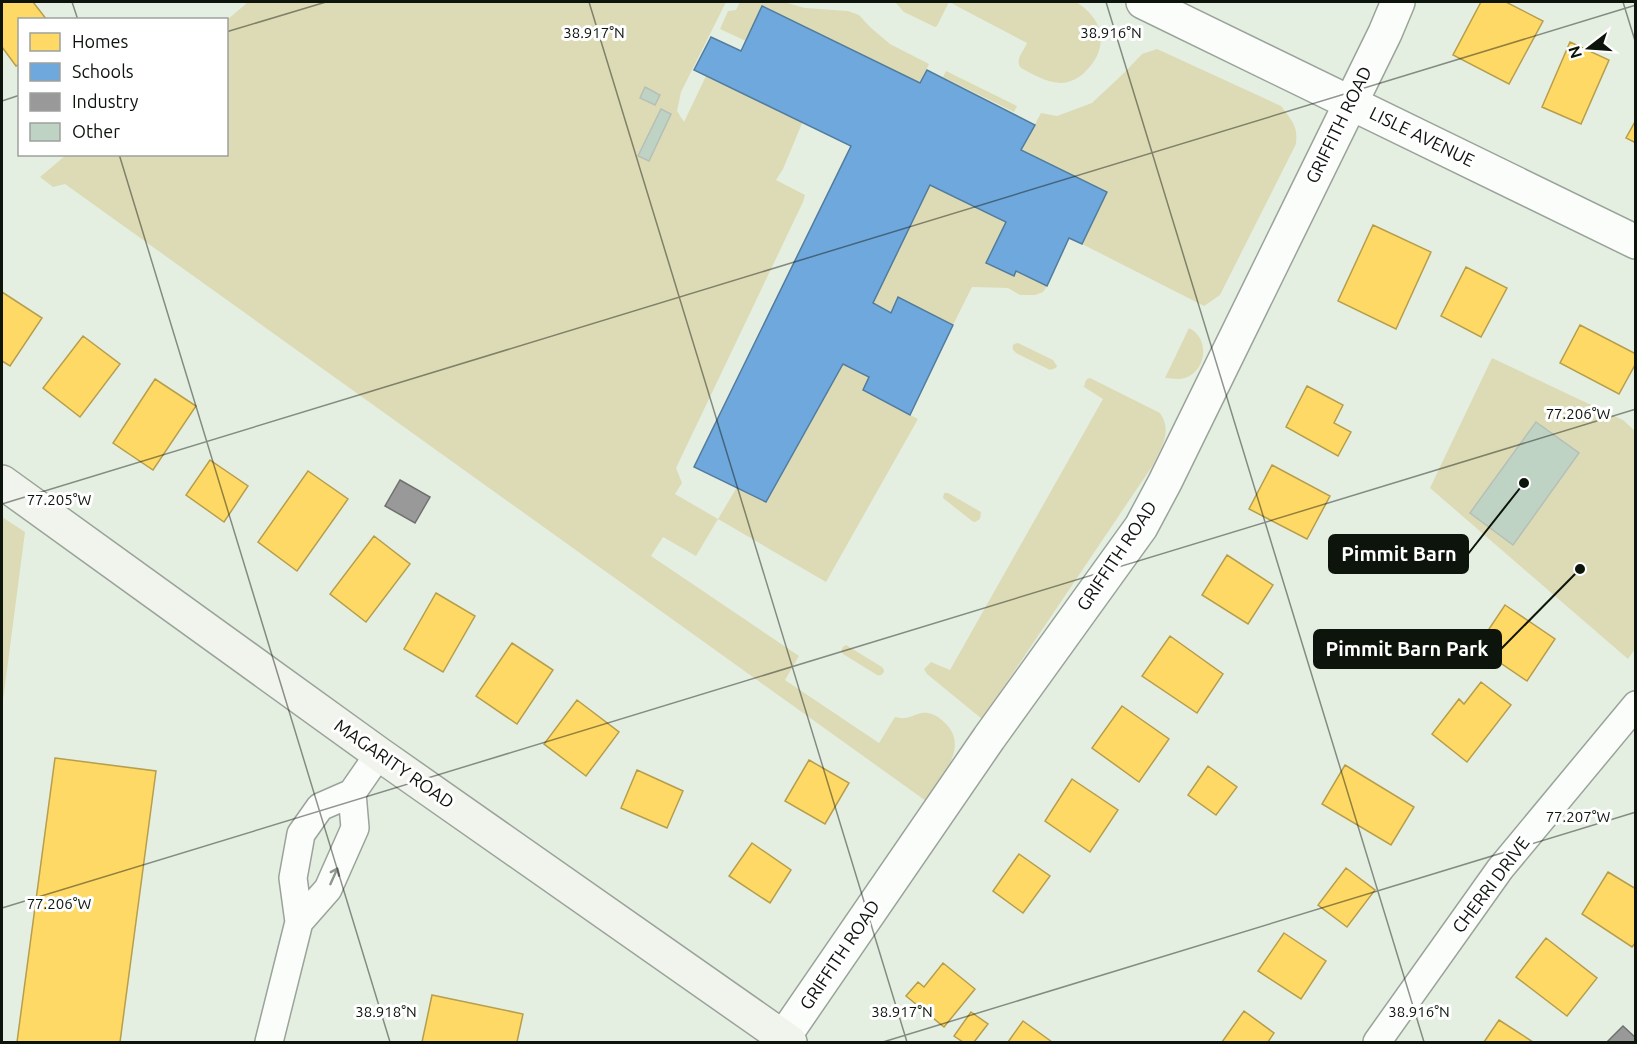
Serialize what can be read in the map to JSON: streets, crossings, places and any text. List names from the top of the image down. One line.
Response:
{"streets":{"main road":["MAGARITY ROAD"],"street":["GRIFFITH ROAD","LISLE AVENUE","CHERRI DRIVE"]},"crossings":[["GRIFFITH ROAD","LISLE AVENUE"],["GRIFFITH ROAD","MAGARITY ROAD"]],"places":["Pimmit Barn","Pimmit Barn Park"],"legend":["Homes","Schools","Industry","Other"],"north":"left","coordinates":["38.917°N","38.916°N","77.206°W","77.205°W","77.207°W","38.918°N"]}
